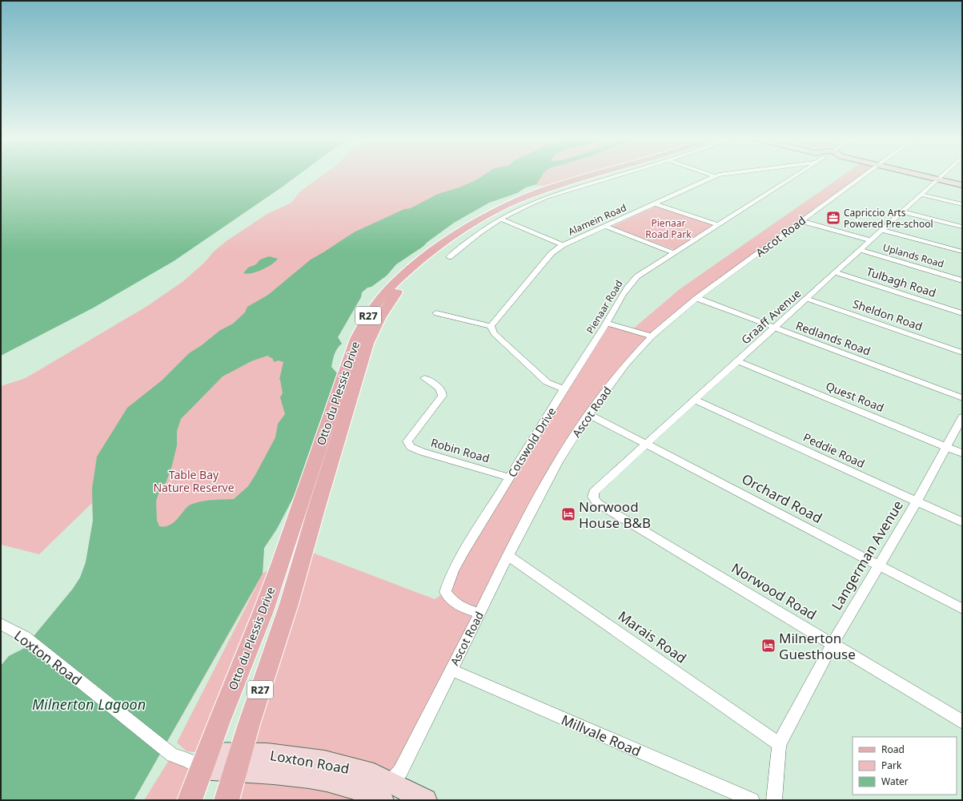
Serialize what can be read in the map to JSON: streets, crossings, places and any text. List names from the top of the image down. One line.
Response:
{"streets":{"main road":["R27","Otto du Plessis Drive"],"street":["Alamein Road","Ascot Road","Uplands Road","Tulbagh Road","Pienaar Road","Sheldon Road","Graaff Avenue","Redlands Road","Quest Road","Cotswold Drive","Robin Road","Peddie Road","Orchard Road","Langerman Avenue","Norwood Road","Marais Road","Loxton Road","Millvale Road"]},"crossings":[["Ascot Road","Redlands Road"],["Ascot Road","Cotswold Drive"],["Ascot Road","Orchard Road"],["Ascot Road","Marais Road"],["Ascot Road","Loxton Road"],["Ascot Road","Millvale Road"],["Uplands Road","Graaff Avenue"],["Tulbagh Road","Graaff Avenue"],["Pienaar Road","Cotswold Drive"],["Sheldon Road","Graaff Avenue"],["R27","Otto du Plessis Drive"],["R27","Loxton Road"],["Graaff Avenue","Redlands Road"],["Graaff Avenue","Quest Road"],["Graaff Avenue","Peddie Road"],["Graaff Avenue","Orchard Road"],["Graaff Avenue","Norwood Road"],["Otto du Plessis Drive","Loxton Road"],["Quest Road","Langerman Avenue"],["Cotswold Drive","Robin Road"],["Peddie Road","Langerman Avenue"],["Orchard Road","Langerman Avenue"],["Langerman Avenue","Norwood Road"],["Langerman Avenue","Marais Road"]],"water":["Milnerton Lagoon"],"parks":["Pienaar Road Park","Table Bay Nature Reserve"],"places":{"office":["Capriccio Arts Powered Pre-school"],"hotel":["Norwood House B&B","Milnerton Guesthouse"]},"legend":["Road","Park","Water"]}
